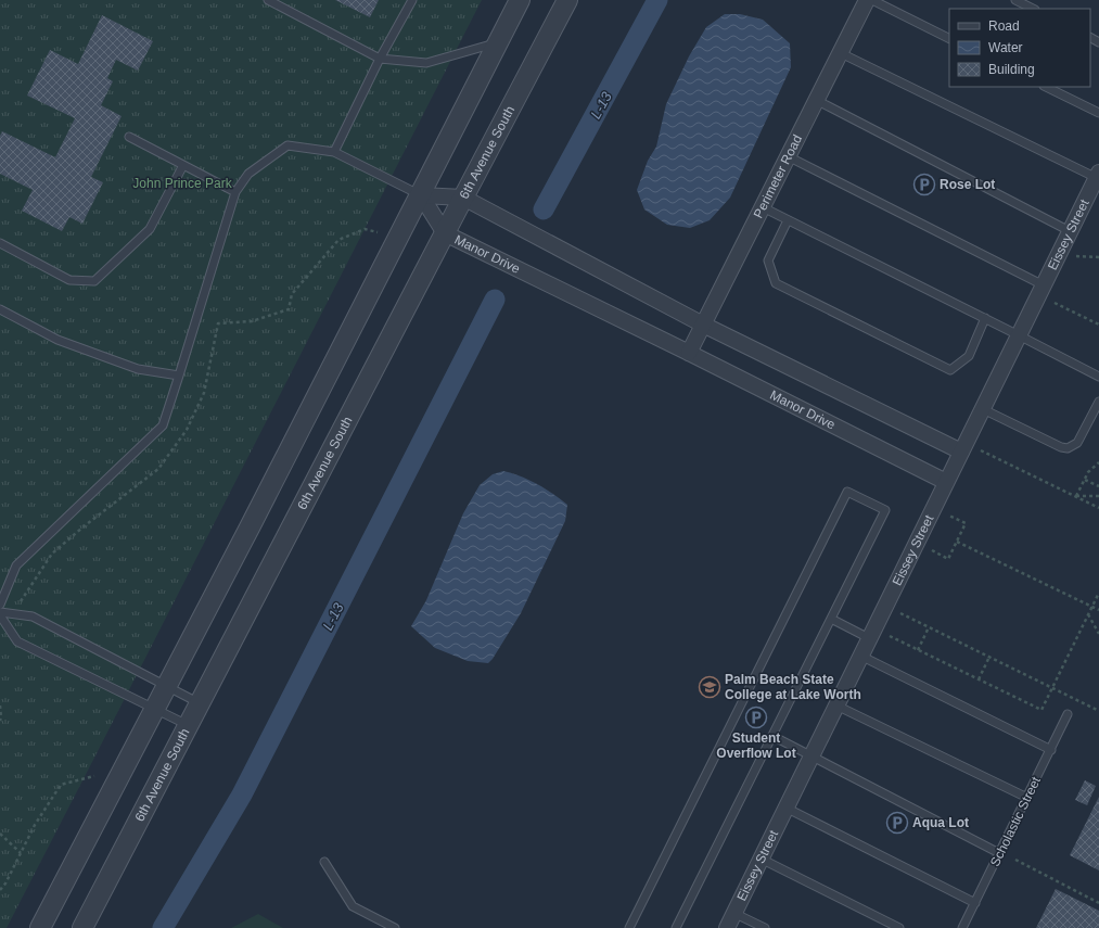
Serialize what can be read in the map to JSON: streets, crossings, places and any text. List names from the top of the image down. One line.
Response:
{"streets":{"street":["6th Avenue South","Perimeter Road","Eissey Street","Manor Drive"],"lane":["Scholastic Street"]},"crossings":[["6th Avenue South","Manor Drive"],["Perimeter Road","Manor Drive"],["Eissey Street","Manor Drive"]],"water":["L-13"],"parks":["John Prince Park"],"places":{"parking":["Rose Lot","Student Overflow Lot","Aqua Lot"],"school or university":["Palm Beach State College at Lake Worth"]},"legend":["Road","Water","Building"]}
